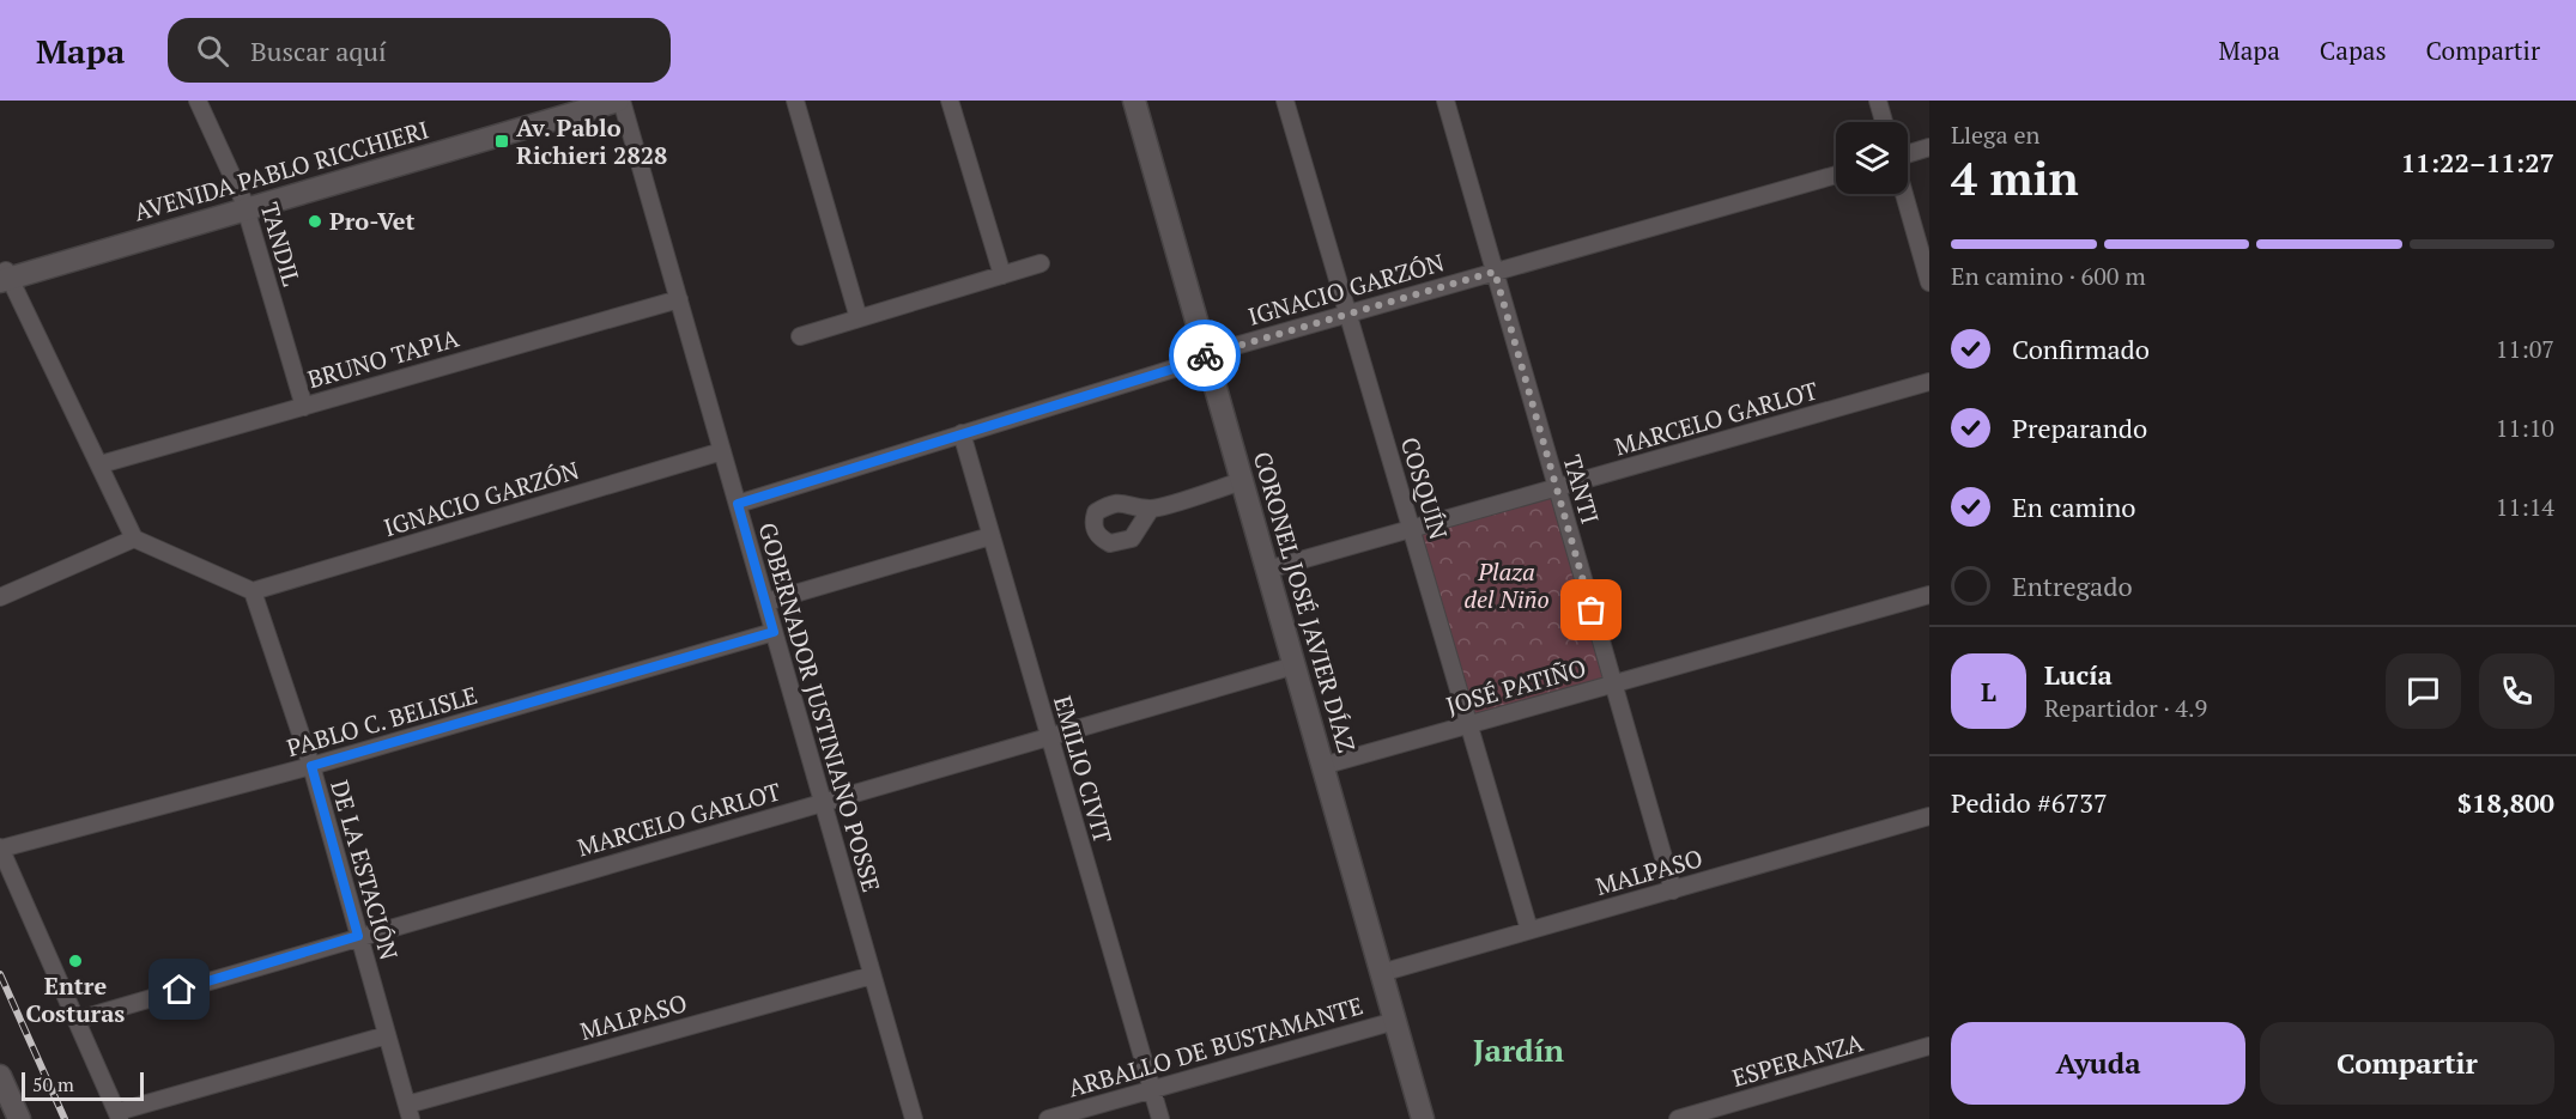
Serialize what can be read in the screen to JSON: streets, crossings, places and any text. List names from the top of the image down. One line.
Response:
{"streets":{"main road":["AVENIDA PABLO RICCHIERI","CORONEL JOSÉ JAVIER DÍAZ"],"street":["TANDIL","IGNACIO GARZÓN","BRUNO TAPIA","MARCELO GARLOT","COSQUÍN","TANTI","JOSÉ PATIÑO","GOBERNADOR JUSTINIANO POSSE","PABLO C. BELISLE","EMILIO CIVIT","DE LA ESTACIÓN","MALPASO","ARBALLO DE BUSTAMANTE","ESPERANZA"]},"crossings":[["AVENIDA PABLO RICCHIERI","TANDIL"],["AVENIDA PABLO RICCHIERI","GOBERNADOR JUSTINIANO POSSE"],["TANDIL","BRUNO TAPIA"],["IGNACIO GARZÓN","COSQUÍN"],["IGNACIO GARZÓN","TANTI"],["IGNACIO GARZÓN","CORONEL JOSÉ JAVIER DÍAZ"],["IGNACIO GARZÓN","GOBERNADOR JUSTINIANO POSSE"],["IGNACIO GARZÓN","EMILIO CIVIT"],["IGNACIO GARZÓN","DE LA ESTACIÓN"],["BRUNO TAPIA","GOBERNADOR JUSTINIANO POSSE"],["MARCELO GARLOT","COSQUÍN"],["MARCELO GARLOT","TANTI"],["MARCELO GARLOT","CORONEL JOSÉ JAVIER DÍAZ"],["MARCELO GARLOT","GOBERNADOR JUSTINIANO POSSE"],["MARCELO GARLOT","EMILIO CIVIT"],["MARCELO GARLOT","DE LA ESTACIÓN"],["COSQUÍN","JOSÉ PATIÑO"],["COSQUÍN","MALPASO"],["TANTI","JOSÉ PATIÑO"],["TANTI","MALPASO"],["CORONEL JOSÉ JAVIER DÍAZ","JOSÉ PATIÑO"],["CORONEL JOSÉ JAVIER DÍAZ","MALPASO"],["CORONEL JOSÉ JAVIER DÍAZ","ARBALLO DE BUSTAMANTE"],["GOBERNADOR JUSTINIANO POSSE","PABLO C. BELISLE"],["GOBERNADOR JUSTINIANO POSSE","MALPASO"],["PABLO C. BELISLE","DE LA ESTACIÓN"],["EMILIO CIVIT","ARBALLO DE BUSTAMANTE"],["DE LA ESTACIÓN","MALPASO"]],"districts":["Jardín"],"parks":["Plaza del Niño"],"places":{"transit":["Av. Pablo Richieri 2828"],"other":["Pro-Vet","Entre Costuras"]},"scale_bar":"50 m","page":{"header":"Mapa","search":"Buscar aquí","nav":["Mapa","Capas","Compartir"],"heading":["4 min","Llega en","11:22–11:27"],"panel":["Lucía","Repartidor · 4.9","Pedido #6737","$18,800"],"bar":"En camino · 600 m","list":[["Confirmado","11:07"],["Preparando","11:10"],["En camino","11:14"],"Entregado"],"round":"L","buttons":["Ayuda","Compartir"],"scale":"50 m"}}
